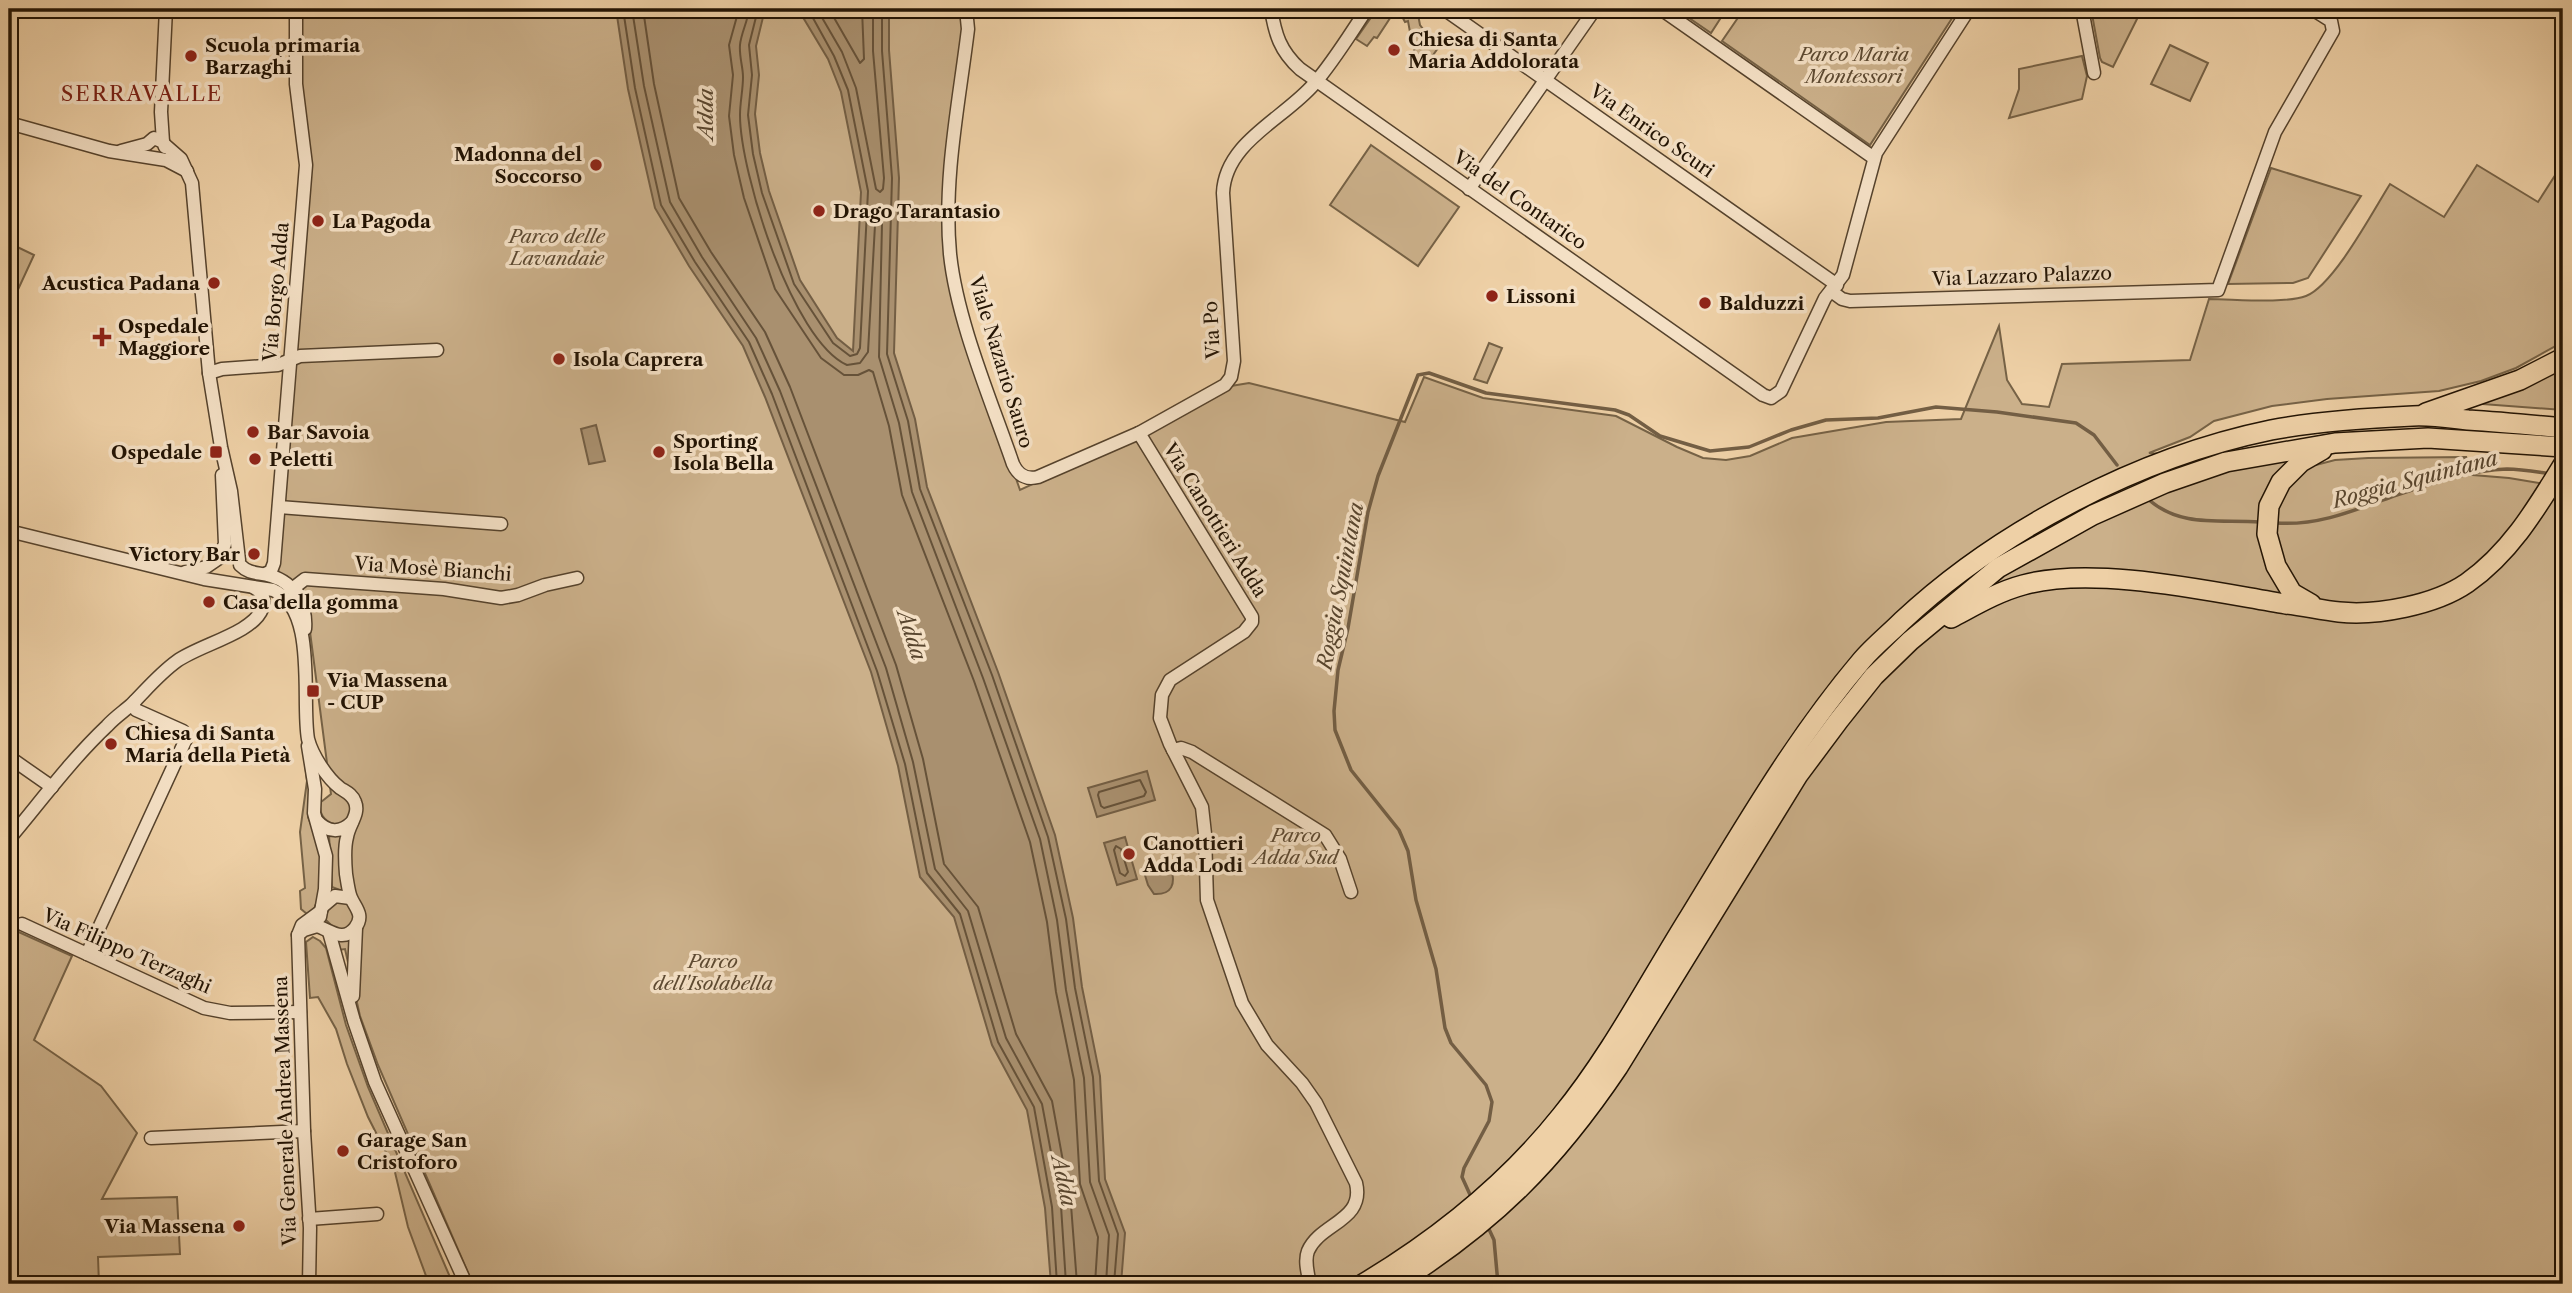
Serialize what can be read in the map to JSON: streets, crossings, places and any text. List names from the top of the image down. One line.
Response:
{"streets":{"street":["Via Enrico Scuri","Via del Contarico","Via Lazzaro Palazzo","Via Borgo Adda","Via Po","Viale Nazario Sauro","Via Canottieri Adda","Via Mosè Bianchi","Via Filippo Terzaghi","Via Generale Andrea Massena"]},"crossings":[["Via Enrico Scuri","Via del Contarico"],["Via Enrico Scuri","Via Lazzaro Palazzo"],["Via del Contarico","Via Lazzaro Palazzo"],["Via del Contarico","Via Po"],["Via Po","Viale Nazario Sauro"],["Via Po","Via Canottieri Adda"],["Via Filippo Terzaghi","Via Generale Andrea Massena"]],"districts":["SERRAVALLE"],"water":["Adda","Roggia Squintana"],"parks":["Parco Maria Montessori","Parco delle Lavandaie","Parco Adda Sud","Parco dell'Isolabella"],"places":{"other":["Chiesa di Santa Maria Addolorata","Scuola primaria Barzaghi","Madonna del Soccorso","Drago Tarantasio","La Pagoda","Acustica Padana","Lissoni","Balduzzi","Isola Caprera","Bar Savoia","Sporting Isola Bella","Peletti","Victory Bar","Casa della gomma","Chiesa di Santa Maria della Pietà","Canottieri Adda Lodi","Garage San Cristoforo","Via Massena"],"health":["Ospedale Maggiore"],"transit":["Ospedale","Via Massena - CUP"]}}
